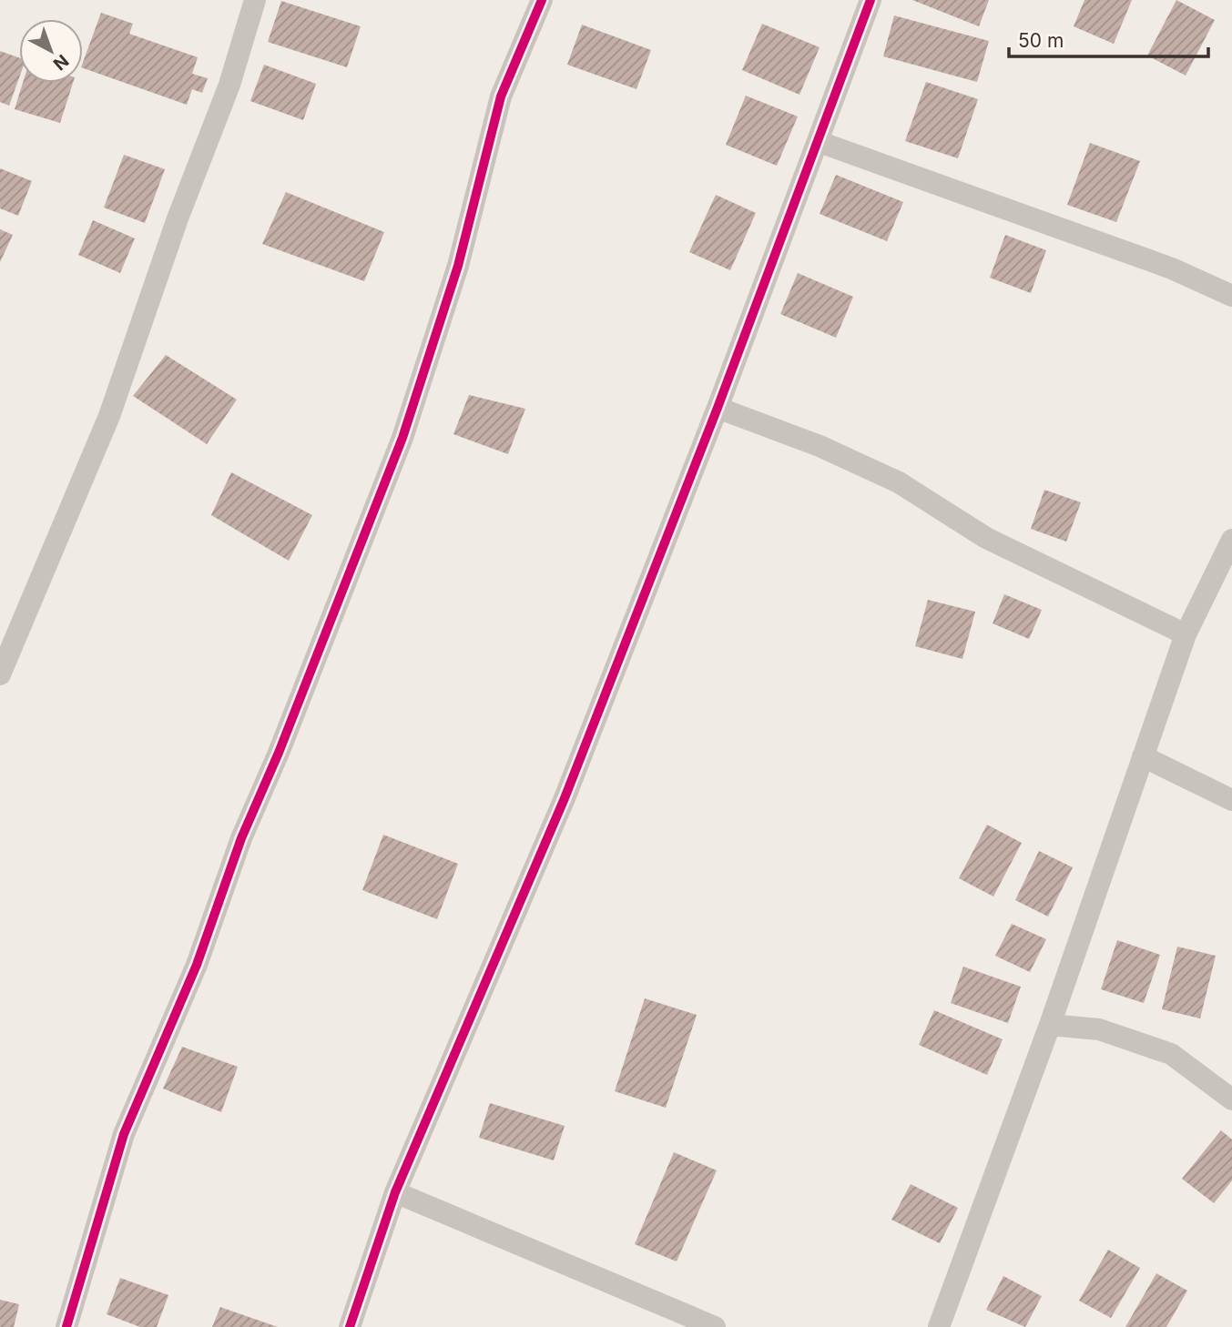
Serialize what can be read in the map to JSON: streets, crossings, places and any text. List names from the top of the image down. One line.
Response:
{"scale_bar":"50 m","north":"bottom right"}
